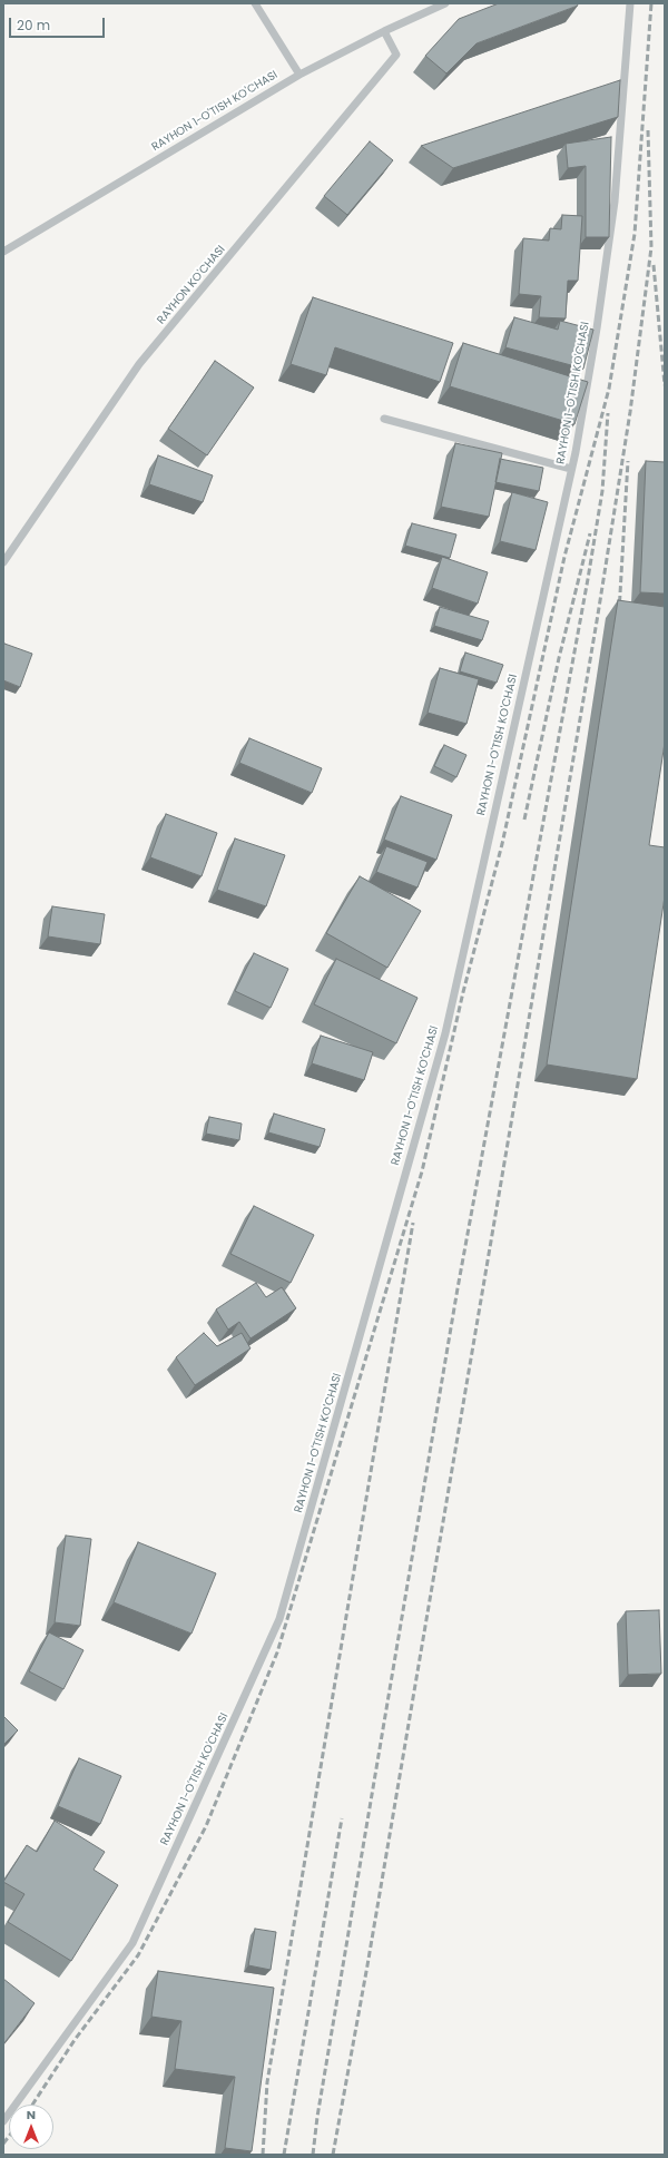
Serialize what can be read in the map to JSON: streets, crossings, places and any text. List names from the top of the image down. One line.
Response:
{"streets":{"street":["RAYHON 1-O'TISH KO'CHASI","RAYHON KO'CHASI"]},"crossings":[["RAYHON 1-O'TISH KO'CHASI","RAYHON KO'CHASI"]],"scale_bar":"20 m","north":"top"}
